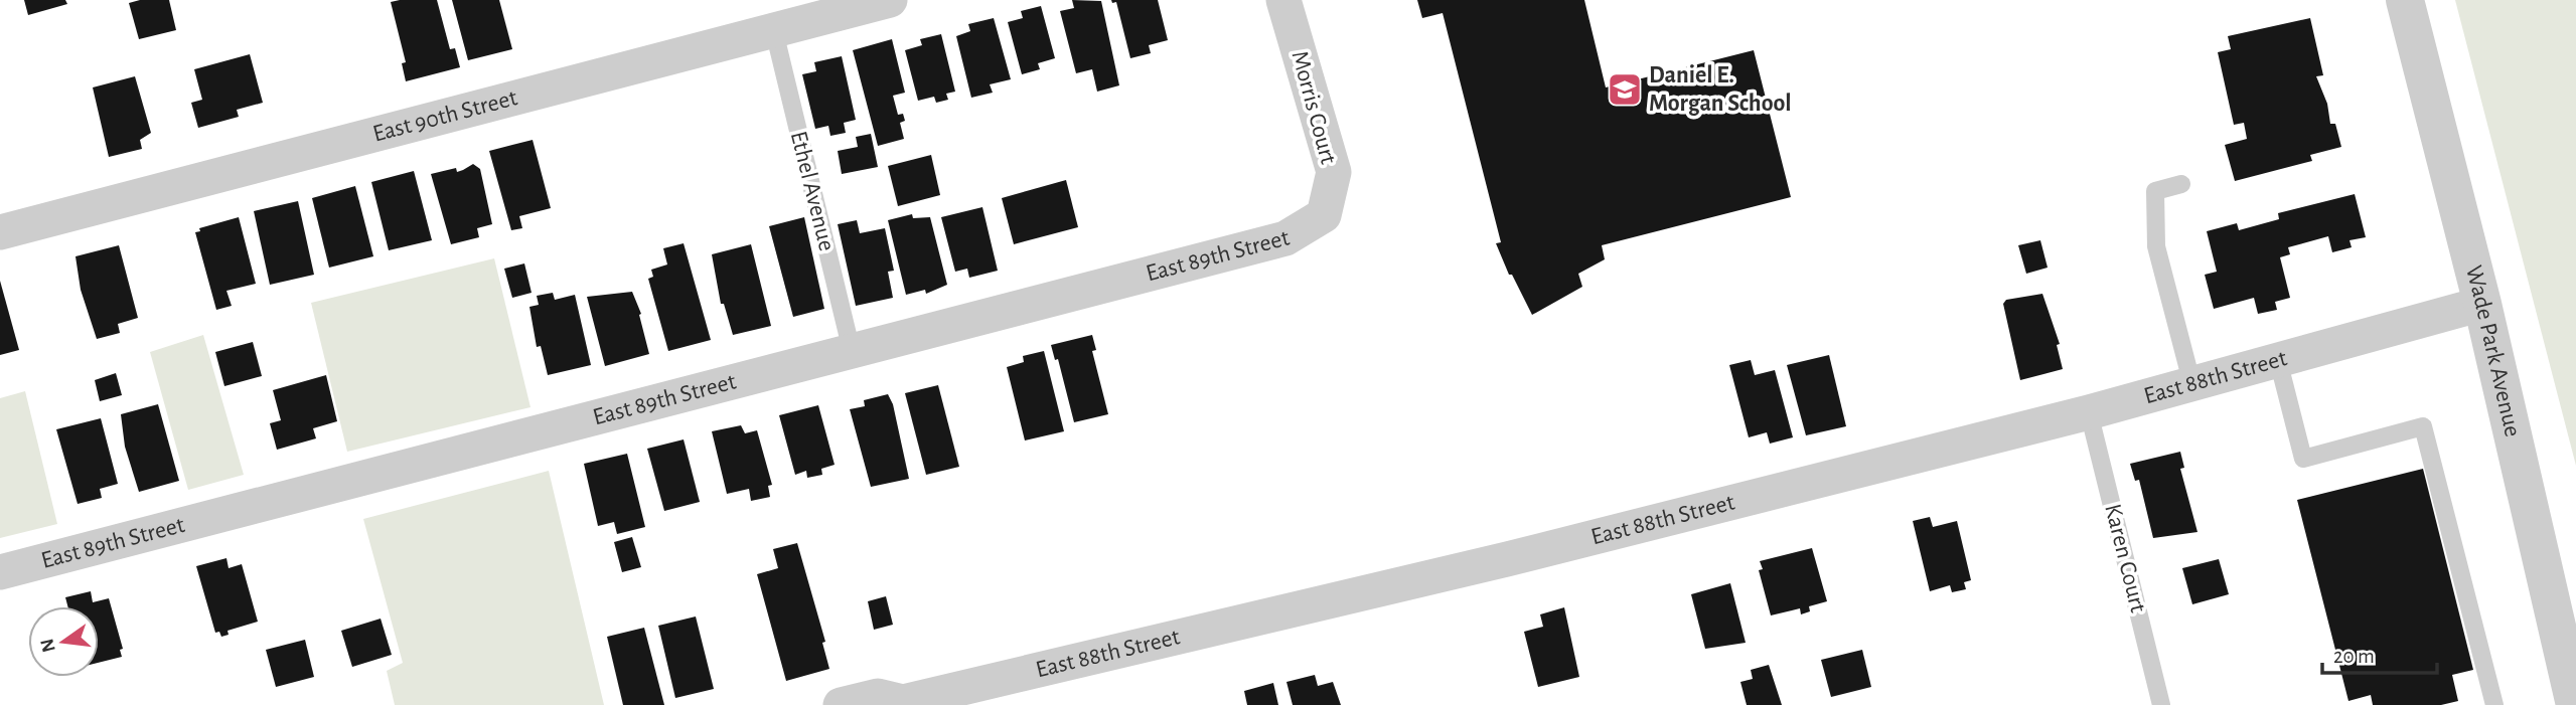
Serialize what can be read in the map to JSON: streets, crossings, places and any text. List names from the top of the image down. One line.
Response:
{"streets":{"street":["Morris Court","East 90th Street","East 89th Street","Wade Park Avenue","East 88th Street"],"lane":["Ethel Avenue","Karen Court"]},"crossings":[["Morris Court","East 89th Street"],["East 90th Street","Ethel Avenue"],["Ethel Avenue","East 89th Street"],["Wade Park Avenue","East 88th Street"],["East 88th Street","Karen Court"]],"places":{"school or university":["Daniel E. Morgan School"]},"scale_bar":"20 m","north":"left"}
